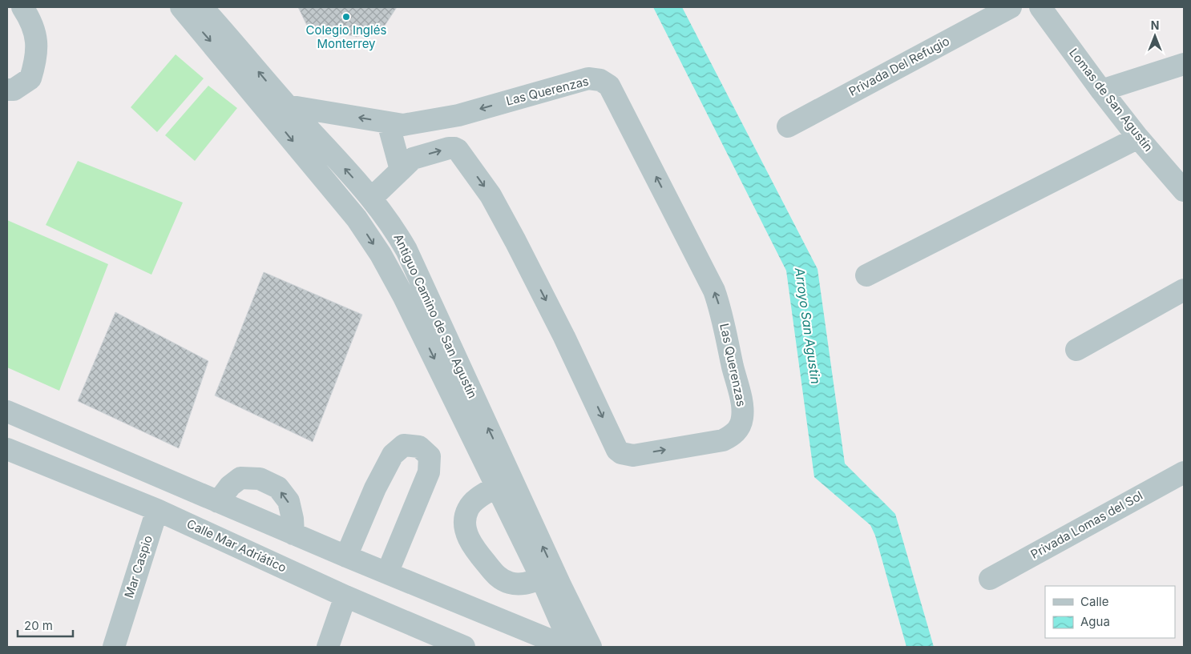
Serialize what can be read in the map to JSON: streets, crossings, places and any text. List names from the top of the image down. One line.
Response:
{"streets":{"street":["Privada Del Refugio","Las Querenzas","Lomas de San Agustín","Antiguo Camino de San Agustín","Privada Lomas del Sol","Calle Mar Adriático","Mar Caspio"]},"crossings":[["Las Querenzas","Antiguo Camino de San Agustín"],["Calle Mar Adriático","Mar Caspio"]],"water":["Arroyo San Agustin"],"places":["Colegio Inglés Monterrey"],"legend":["Calle","Agua"],"scale_bar":"20 m","north":"top"}
